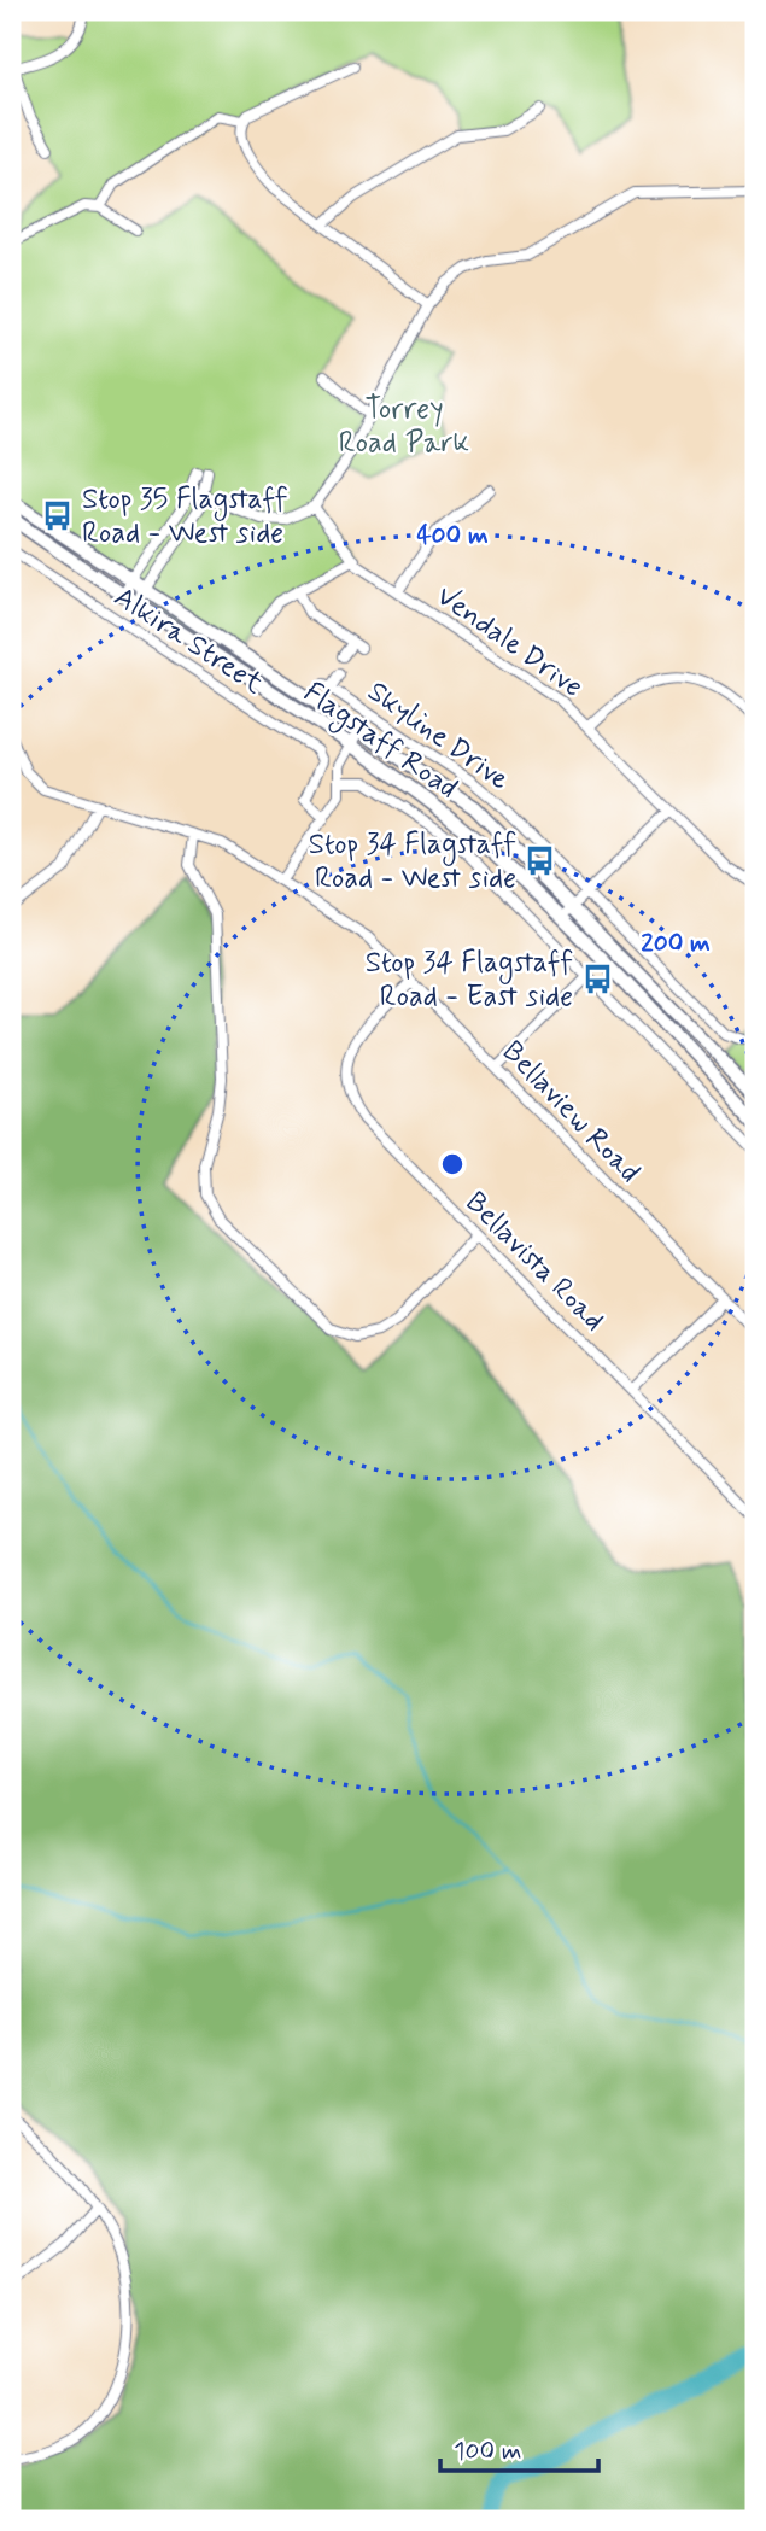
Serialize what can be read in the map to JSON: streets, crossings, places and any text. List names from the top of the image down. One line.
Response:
{"streets":{"main road":["Flagstaff Road"],"street":["Alkira Street","Vendale Drive","Skyline Drive","Bellaview Road","Bellavista Road"]},"crossings":[["Bellaview Road","Bellavista Road"]],"parks":["Torrey Road Park"],"places":{"bus stop":["Stop 35 Flagstaff Road - West side","Stop 34 Flagstaff Road - West side","Stop 34 Flagstaff Road - East side"]},"scale_bar":"100 m","rings":["400 m","200 m"]}
